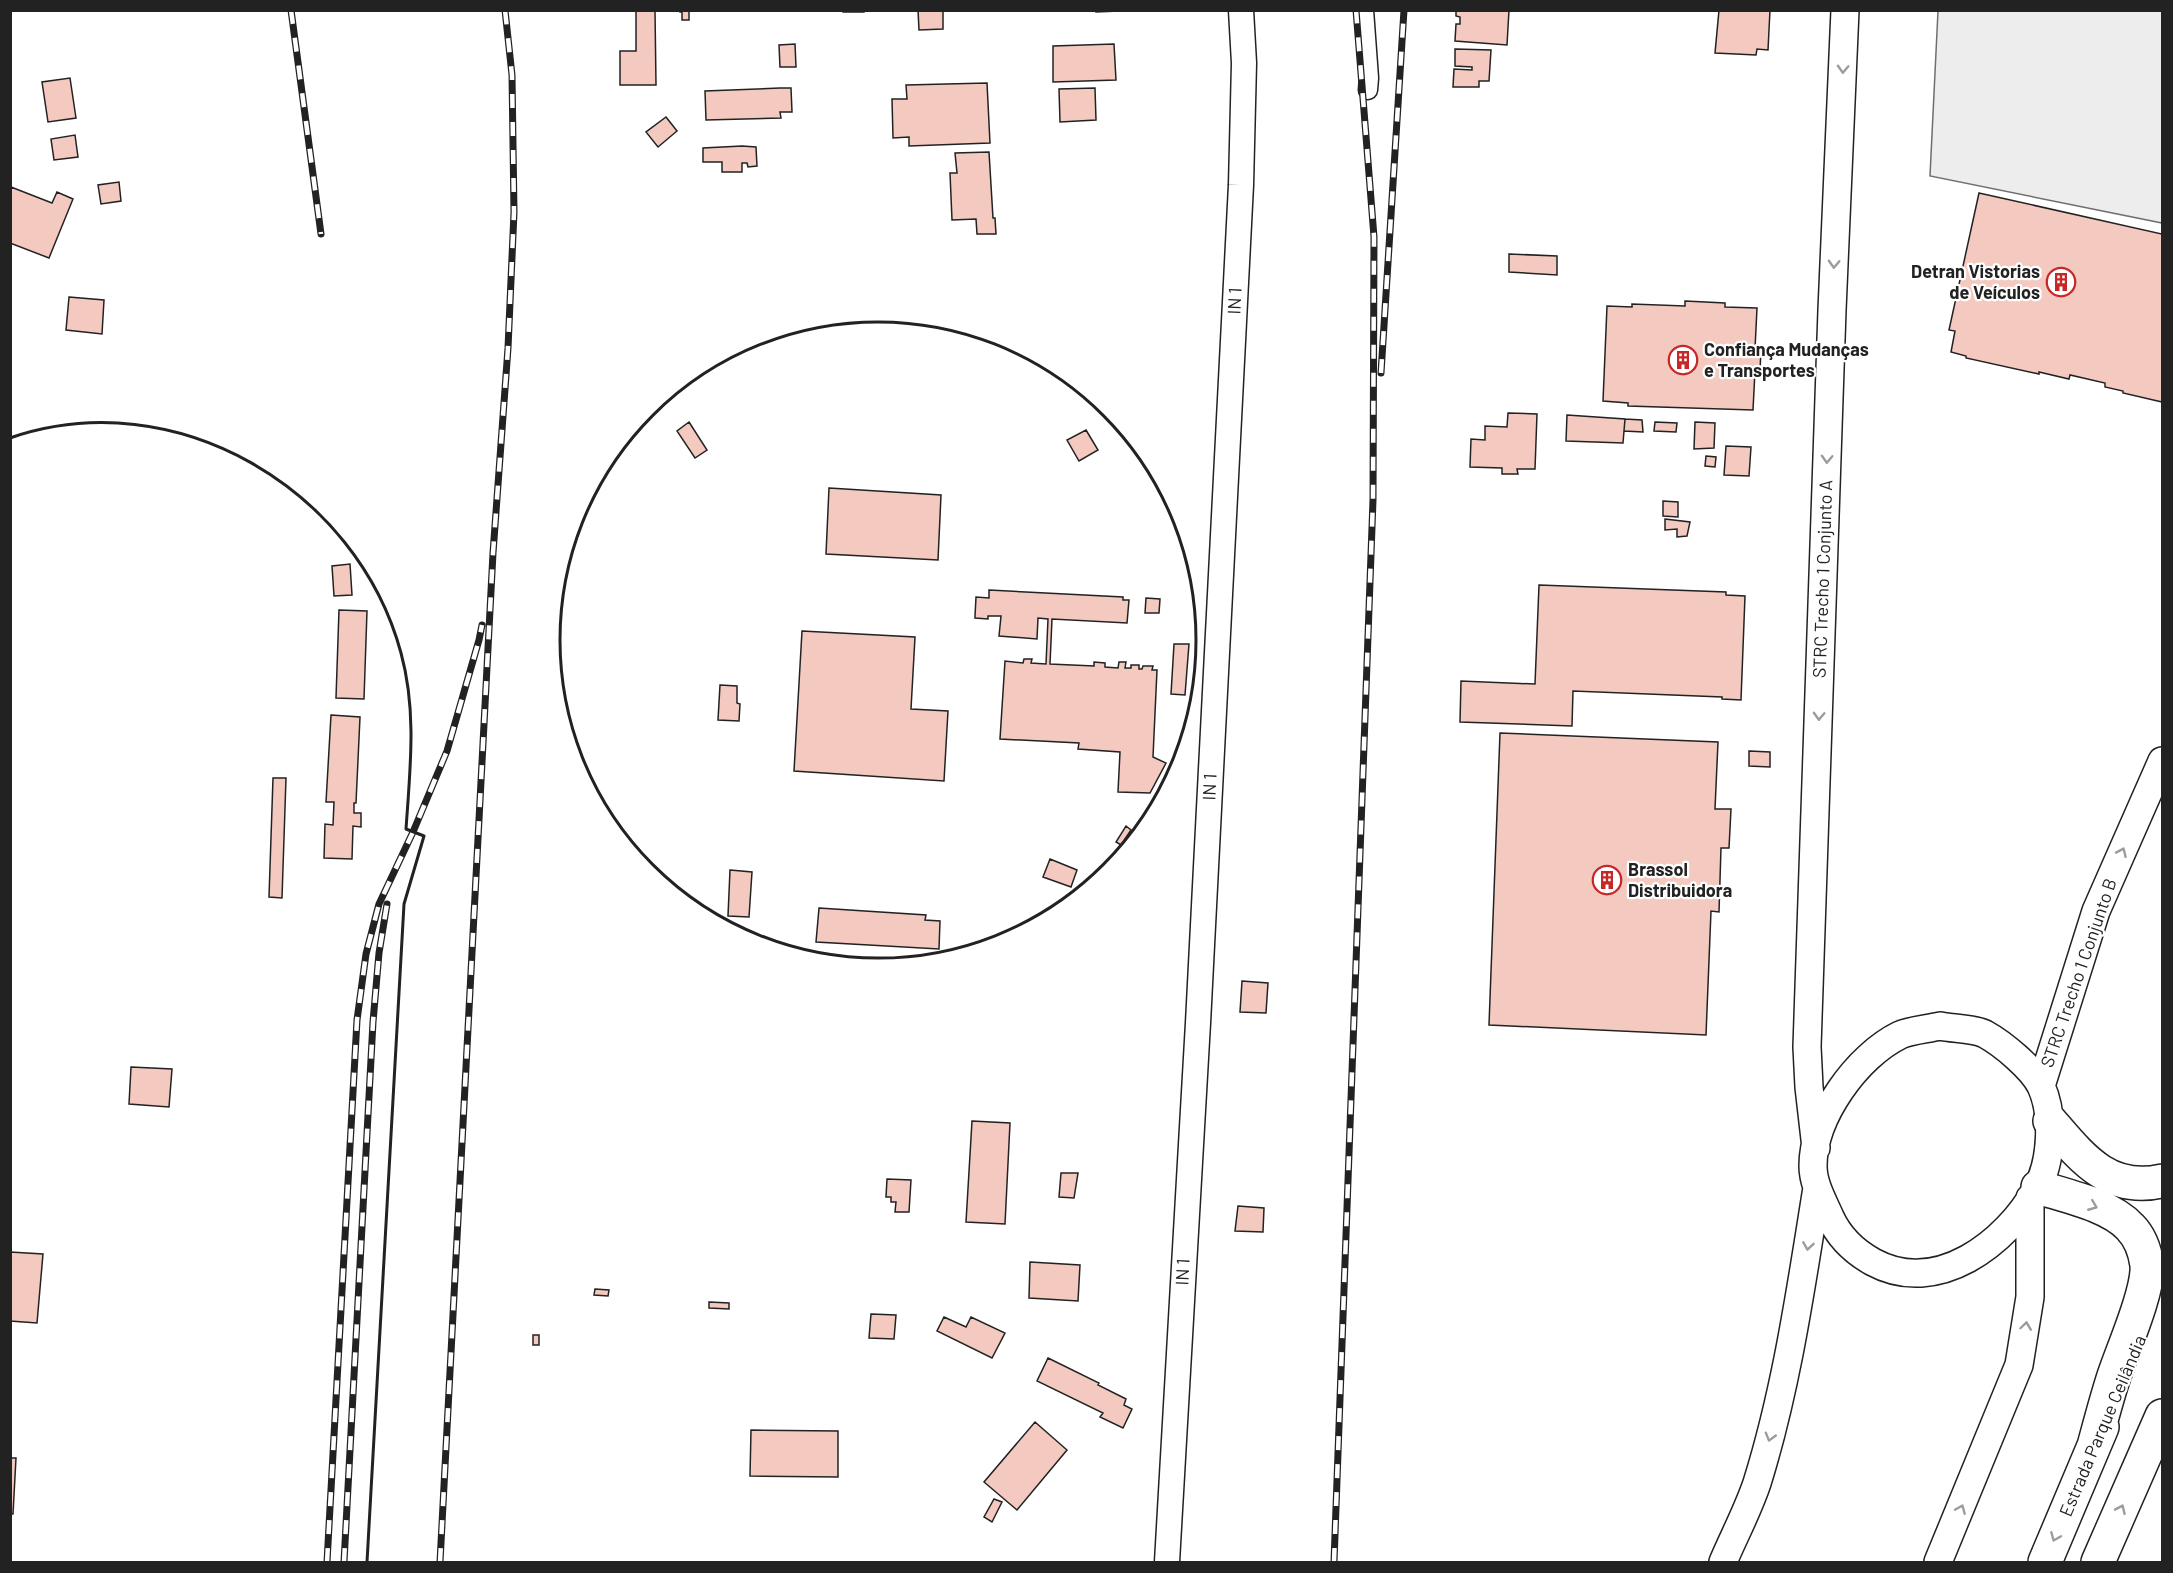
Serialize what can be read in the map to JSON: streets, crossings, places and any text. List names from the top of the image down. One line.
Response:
{"streets":{"highway":["Estrada Parque Ceilândia"],"main road":["STRC Trecho 1 Conjunto A","STRC Trecho 1 Conjunto B"],"street":["IN 1"]},"one_way":["STRC Trecho 1 Conjunto A","STRC Trecho 1 Conjunto B"],"places":{"building":["Detran Vistorias de Veículos","Confiança Mudanças e Transportes","Brassol Distribuidora"]}}
